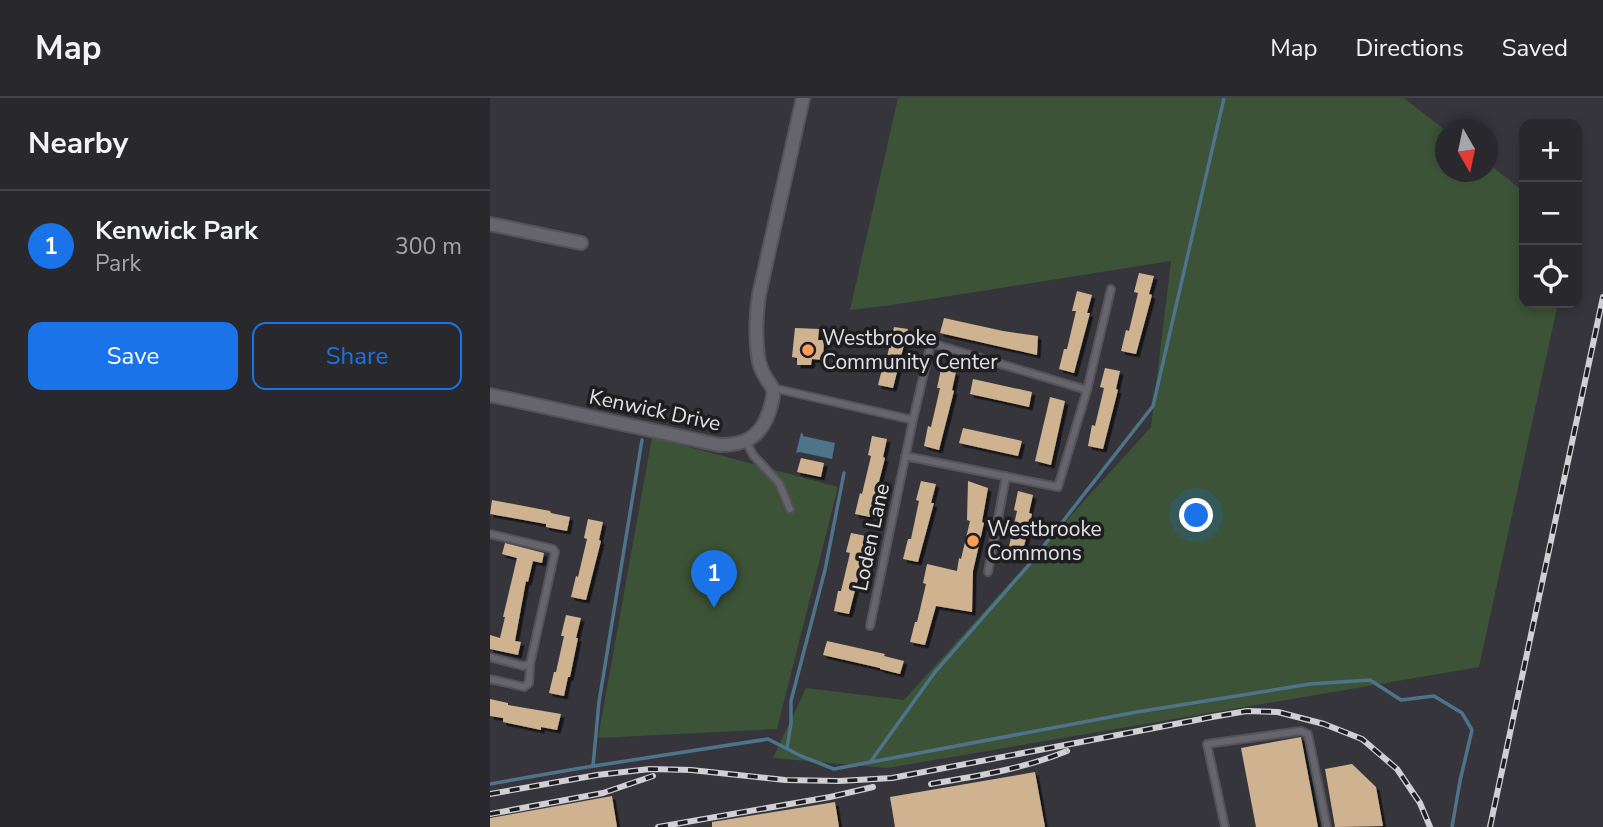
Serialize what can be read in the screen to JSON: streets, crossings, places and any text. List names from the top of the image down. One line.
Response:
{"streets":{"street":["Kenwick Drive"],"lane":["Loden Lane"]},"places":["Westbrooke Community Center","Westbrooke Commons"],"north":"bottom","page":{"header":"Map","nav":["Map","Directions","Saved"],"heading":"Nearby","map_buttons":["+","−"],"list":[{"mark":"1","name":"Kenwick Park","note":"Park","value":"300 m"}],"buttons":["Save","Share"],"pins":"1"}}
